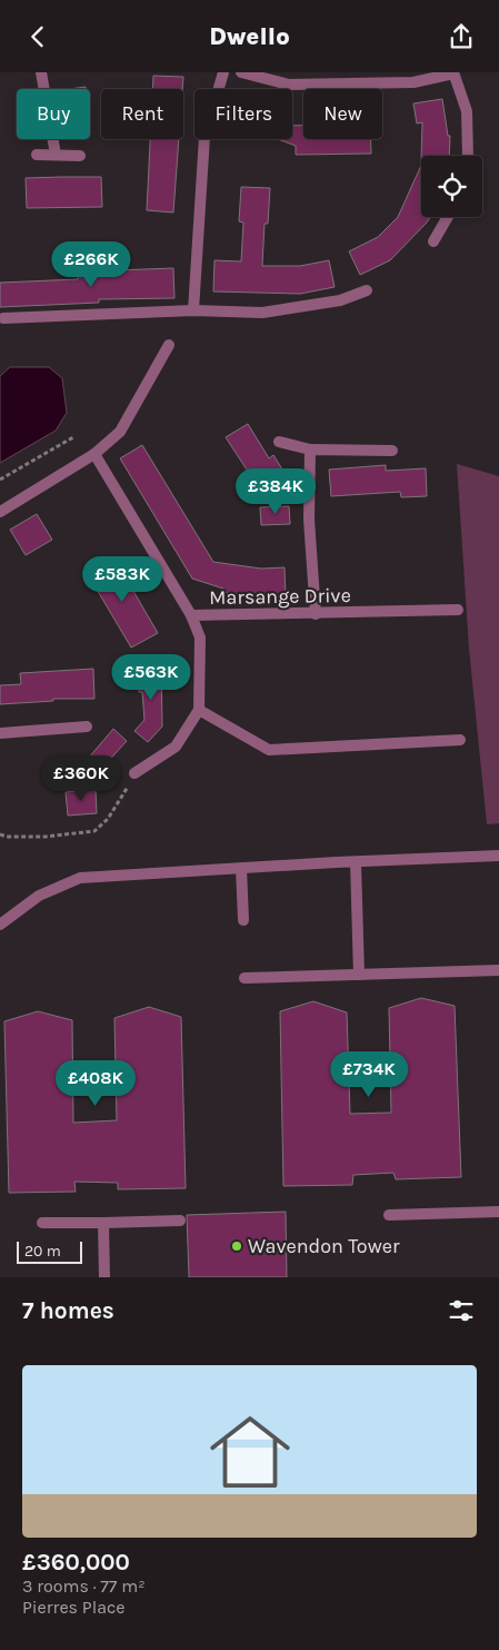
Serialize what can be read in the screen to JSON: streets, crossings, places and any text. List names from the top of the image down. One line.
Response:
{"streets":{"street":["Marsange Drive"]},"places":["Wavendon Tower"],"scale_bar":"20 m","page":{"header":"Dwello","chip":["Buy","Rent","Filters","New"],"price":["£266K","£384K","£583K","£563K","£360K","£734K","£408K"],"scale":"20 m","heading":"7 homes","list":[{"name":"£360,000","note":"3 rooms · 77 m² · Pierres Place"}]}}
